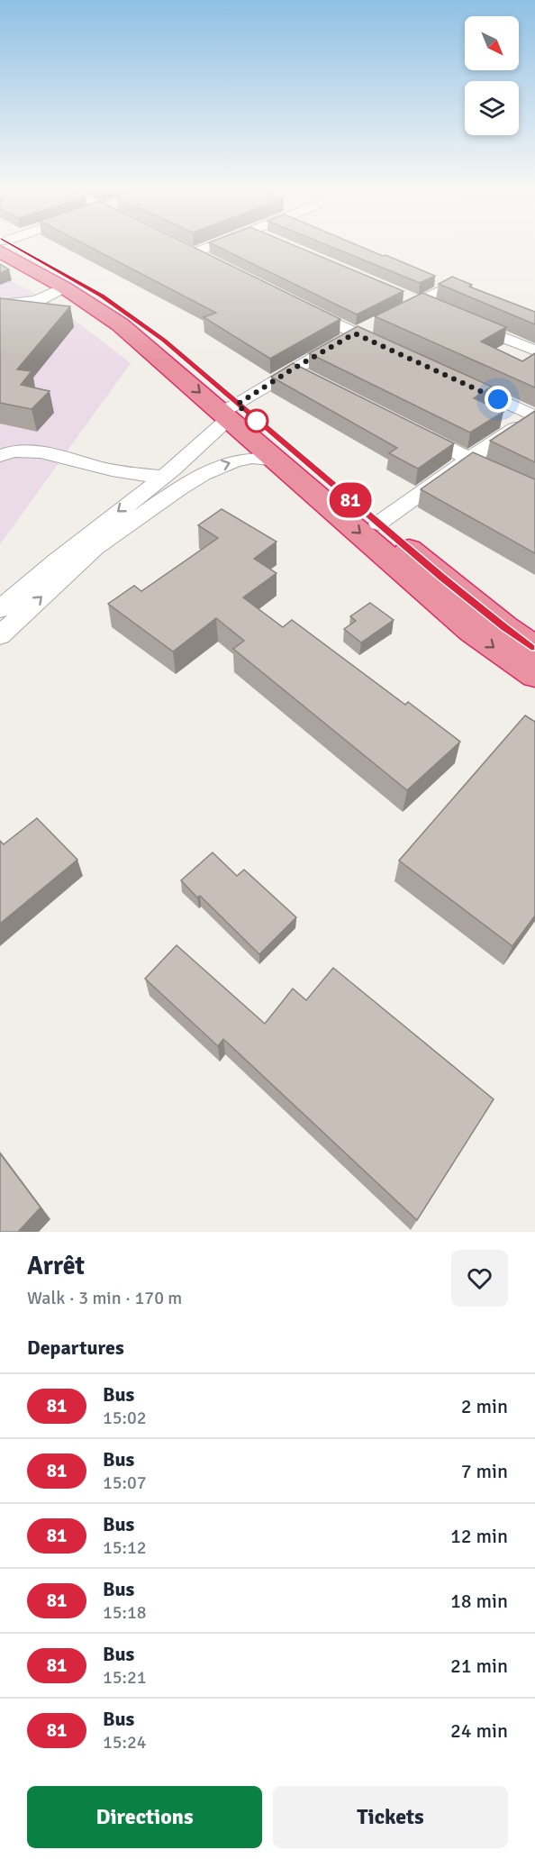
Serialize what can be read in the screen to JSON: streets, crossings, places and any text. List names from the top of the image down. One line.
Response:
{"lines":["bus line 81"],"north":"bottom right","page":{"on_map":"81","heading":[["Arrêt","Walk · 3 min · 170 m"],"Departures"],"list":[{"mark":"81","name":"Bus","note":"15:02","value":"2 min"},{"mark":"81","name":"Bus","note":"15:07","value":"7 min"},{"mark":"81","name":"Bus","note":"15:12","value":"12 min"},{"mark":"81","name":"Bus","note":"15:18","value":"18 min"},{"mark":"81","name":"Bus","note":"15:21","value":"21 min"},{"mark":"81","name":"Bus","note":"15:24","value":"24 min"}],"buttons":["Directions","Tickets"]}}
